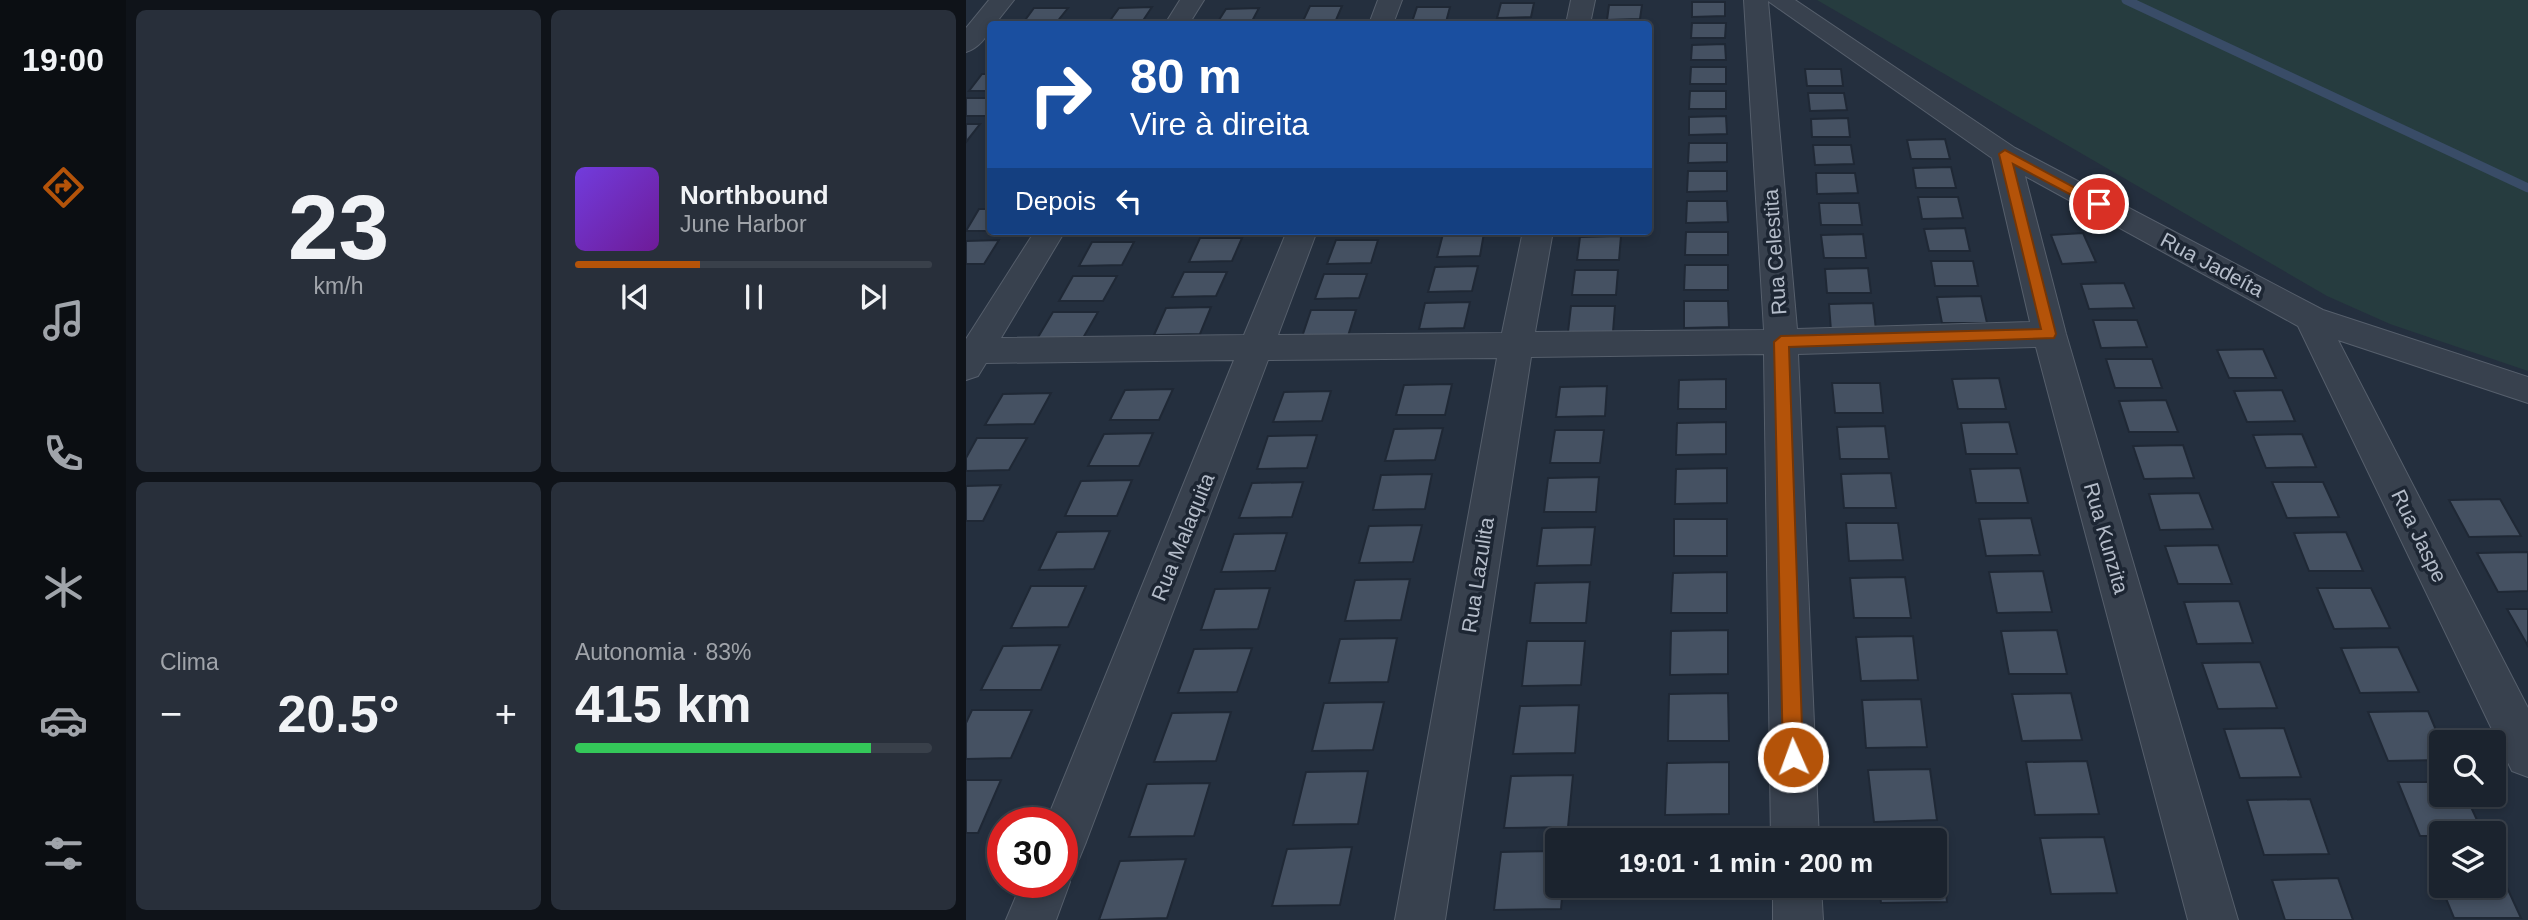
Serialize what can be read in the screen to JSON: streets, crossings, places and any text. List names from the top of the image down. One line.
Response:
{"streets":{"street":["Rua Celestita","Rua Jadeíta","Rua Jaspe","Rua Malaquita","Rua Kunzita","Rua Lazulita"]},"crossings":[["Rua Jadeíta","Rua Jaspe"],["Rua Jadeíta","Rua Kunzita"]],"page":{"tabs":"19:00","tile":[["23","km/h"],"Clima",["Autonomia · 83%","415 km"]],"turn":["80 m","Vire à direita"],"song":["Northbound","June Harbor"],"then":"Depois","heat":["−","20.5°","+"],"limit":"30","trip":"19:01 · 1 min · 200 m"}}
